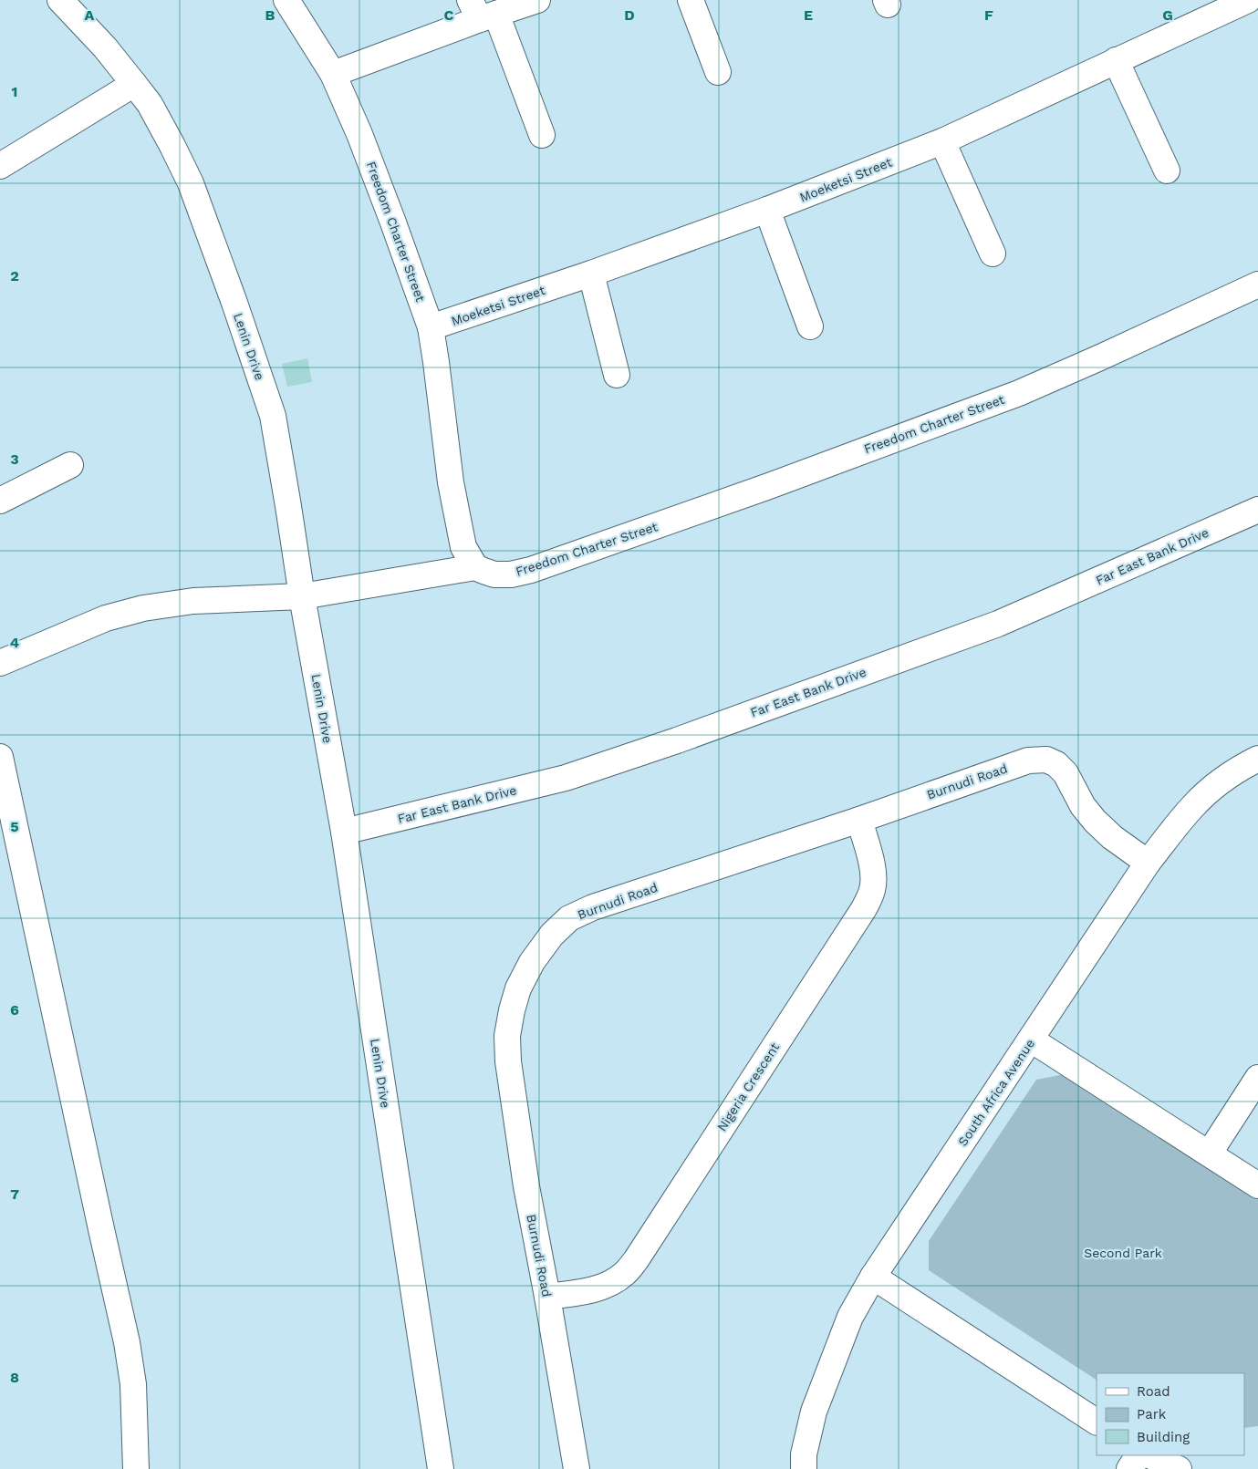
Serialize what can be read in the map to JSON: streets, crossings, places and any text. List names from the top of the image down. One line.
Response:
{"streets":{"street":["Moeketsi Street","Freedom Charter Street","Lenin Drive","Far East Bank Drive","Burnudi Road","Nigeria Crescent","South Africa Avenue"]},"crossings":[["Moeketsi Street","Freedom Charter Street"],["Lenin Drive","Far East Bank Drive"],["Burnudi Road","Nigeria Crescent"],["Burnudi Road","South Africa Avenue"]],"parks":["Second Park"],"legend":["Road","Park","Building"],"grid":{"columns":["A","B","C","D","E","F","G"],"rows":["1","2","3","4","5","6","7","8"]}}
